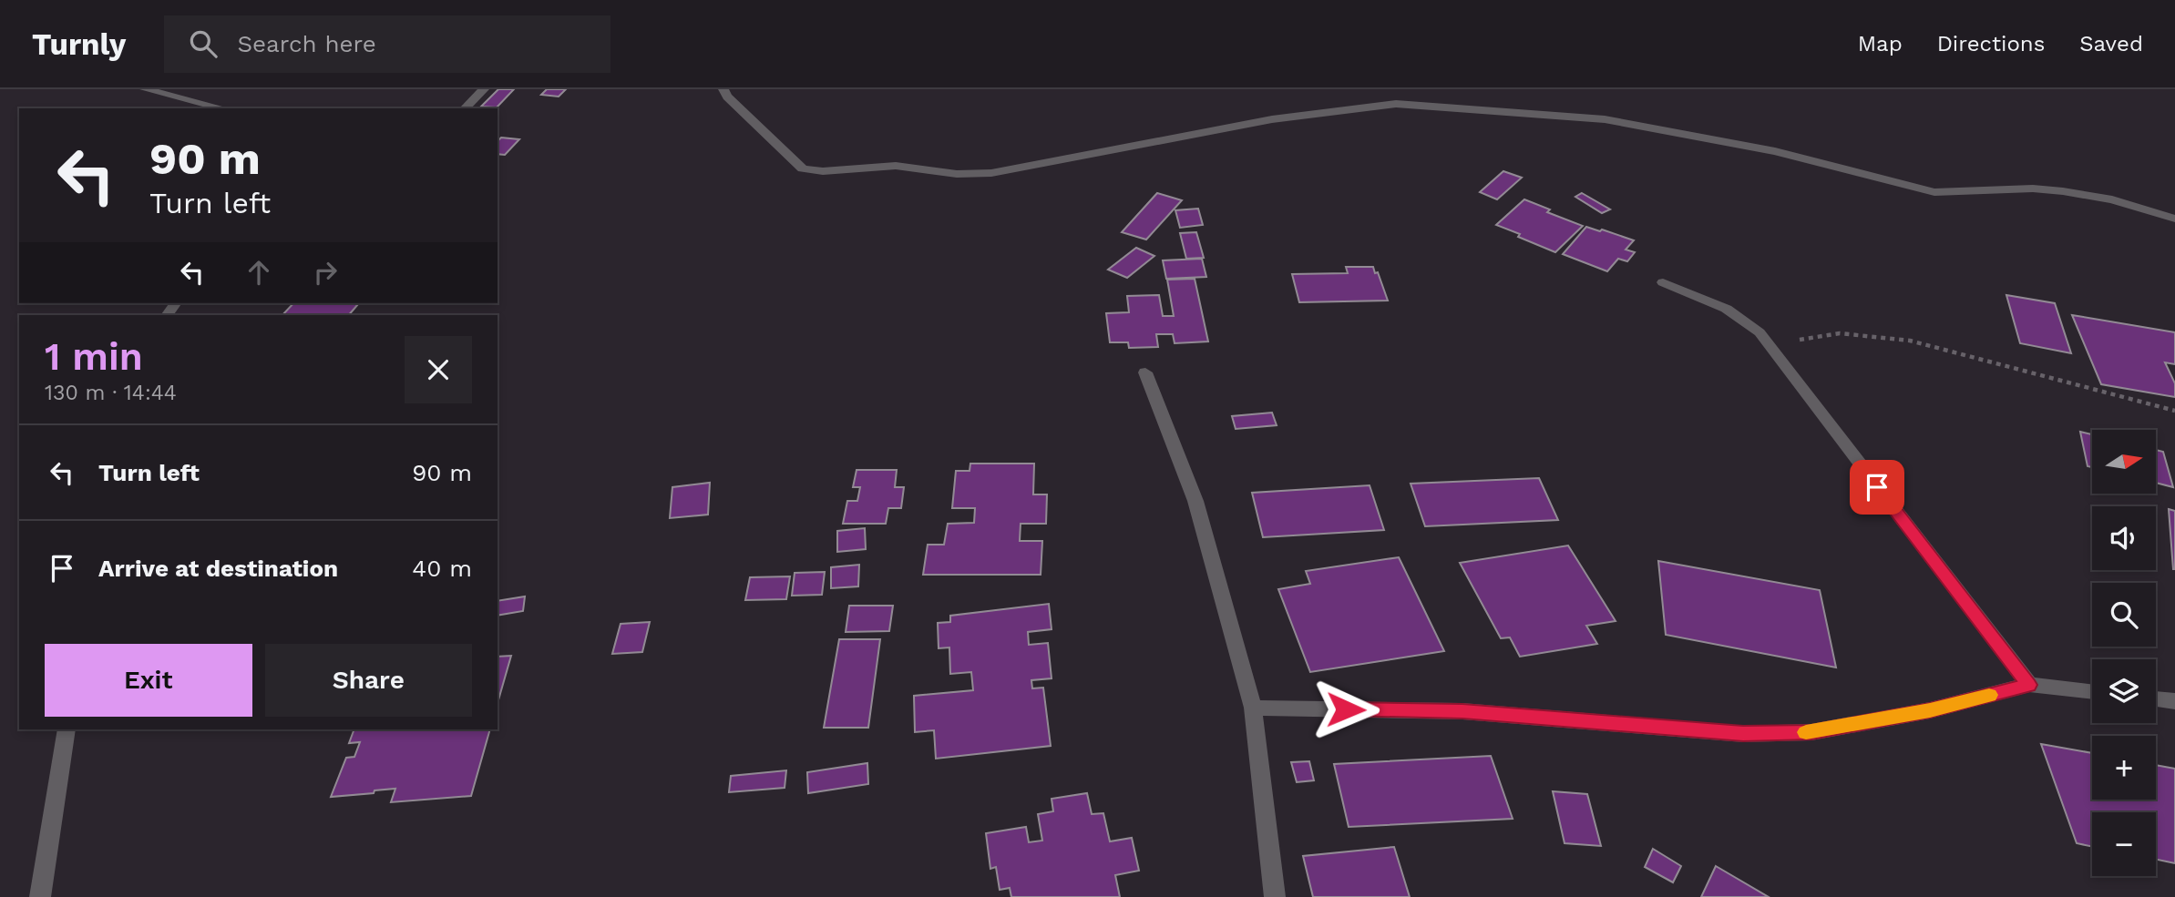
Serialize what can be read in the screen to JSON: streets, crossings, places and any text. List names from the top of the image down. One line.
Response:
{"north":"right","page":{"header":"Turnly","search":"Search here","nav":["Map","Directions","Saved"],"turn":["90 m","Turn left"],"heading":["1 min","130 m · 14:44"],"list":[{"name":"Turn left","value":"90 m"},{"name":"Arrive at destination","value":"40 m"}],"map_buttons":["+","−"],"buttons":["Exit","Share"]}}
